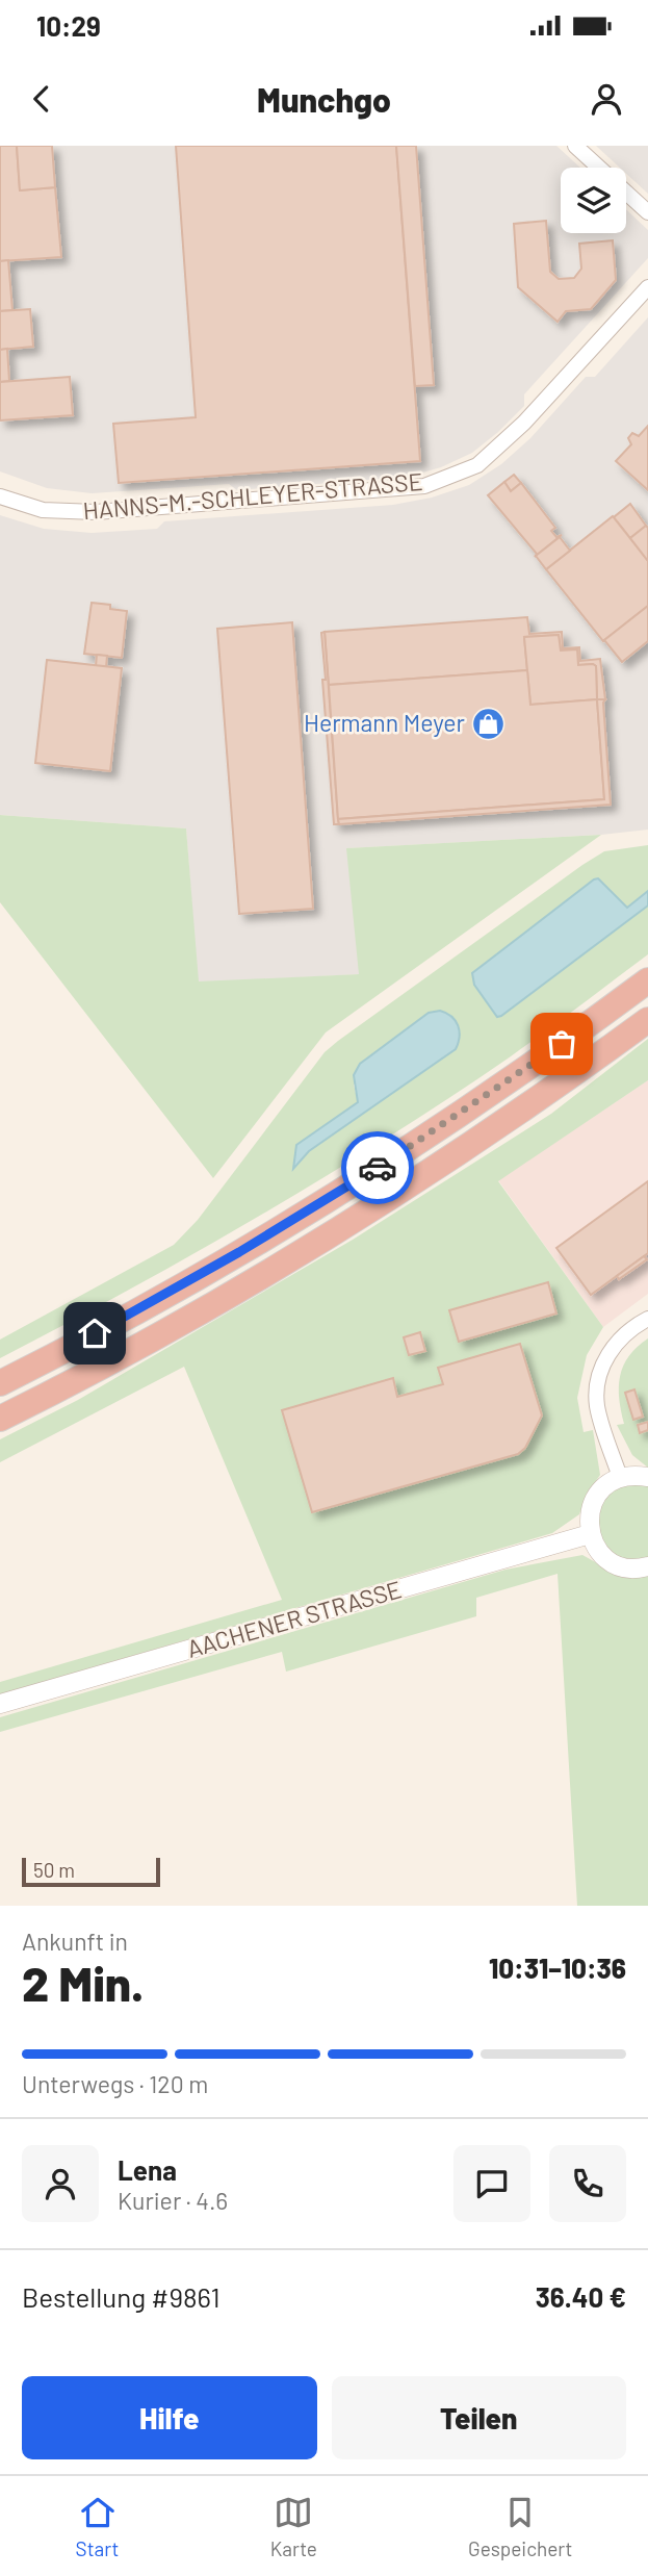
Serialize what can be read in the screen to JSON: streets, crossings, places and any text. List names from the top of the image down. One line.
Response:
{"streets":{"street":["HANNS-M.-SCHLEYER-STRASSE","AACHENER STRASSE"]},"places":{"shop":["Hermann Meyer"]},"scale_bar":"50 m","page":{"status":"10:29","header":"Munchgo","scale":"50 m","heading":["2 Min.","Ankunft in","10:31–10:36"],"panel":["Lena","Kurier · 4.6","Bestellung #9861","36.40 €"],"bar":"Unterwegs · 120 m","buttons":["Hilfe","Teilen"],"tabs":["Start","Karte","Gespeichert"]}}
